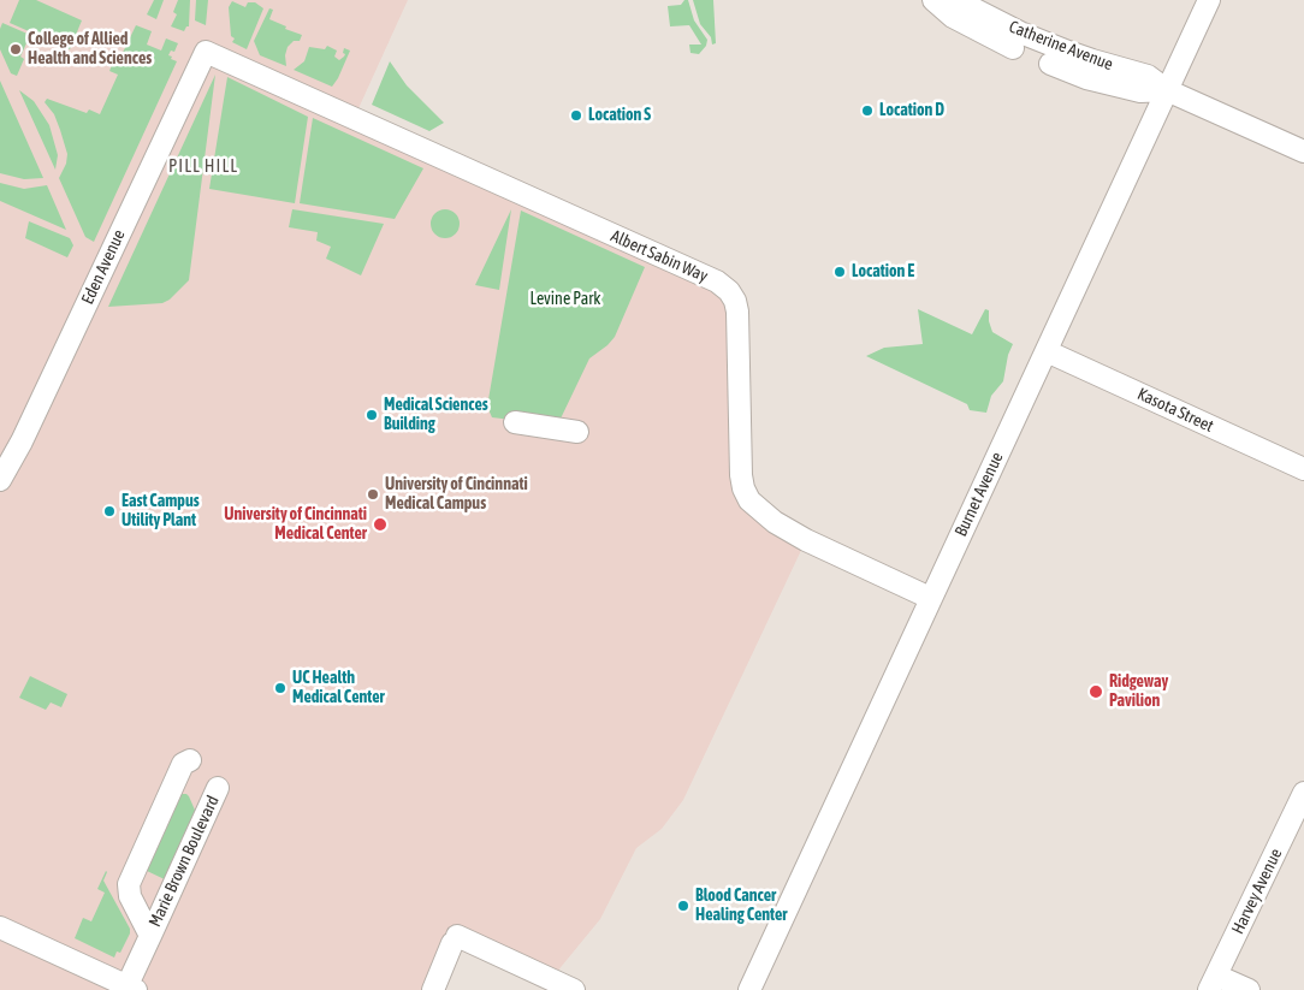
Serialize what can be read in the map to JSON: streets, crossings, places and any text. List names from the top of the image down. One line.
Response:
{"streets":{"street":["Catherine Avenue","Albert Sabin Way","Eden Avenue","Kasota Street","Burnet Avenue","Marie Brown Boulevard","Harvey Avenue"]},"crossings":[["Catherine Avenue","Burnet Avenue"],["Albert Sabin Way","Eden Avenue"],["Albert Sabin Way","Burnet Avenue"],["Kasota Street","Burnet Avenue"]],"districts":["PILL HILL"],"parks":["Levine Park"],"places":["College of Allied Health and Sciences","Location D","Location S","Location E","Medical Sciences Building","University of Cincinnati Medical Campus","East Campus Utility Plant","University of Cincinnati Medical Center","UC Health Medical Center","Ridgeway Pavilion","Blood Cancer Healing Center"]}
